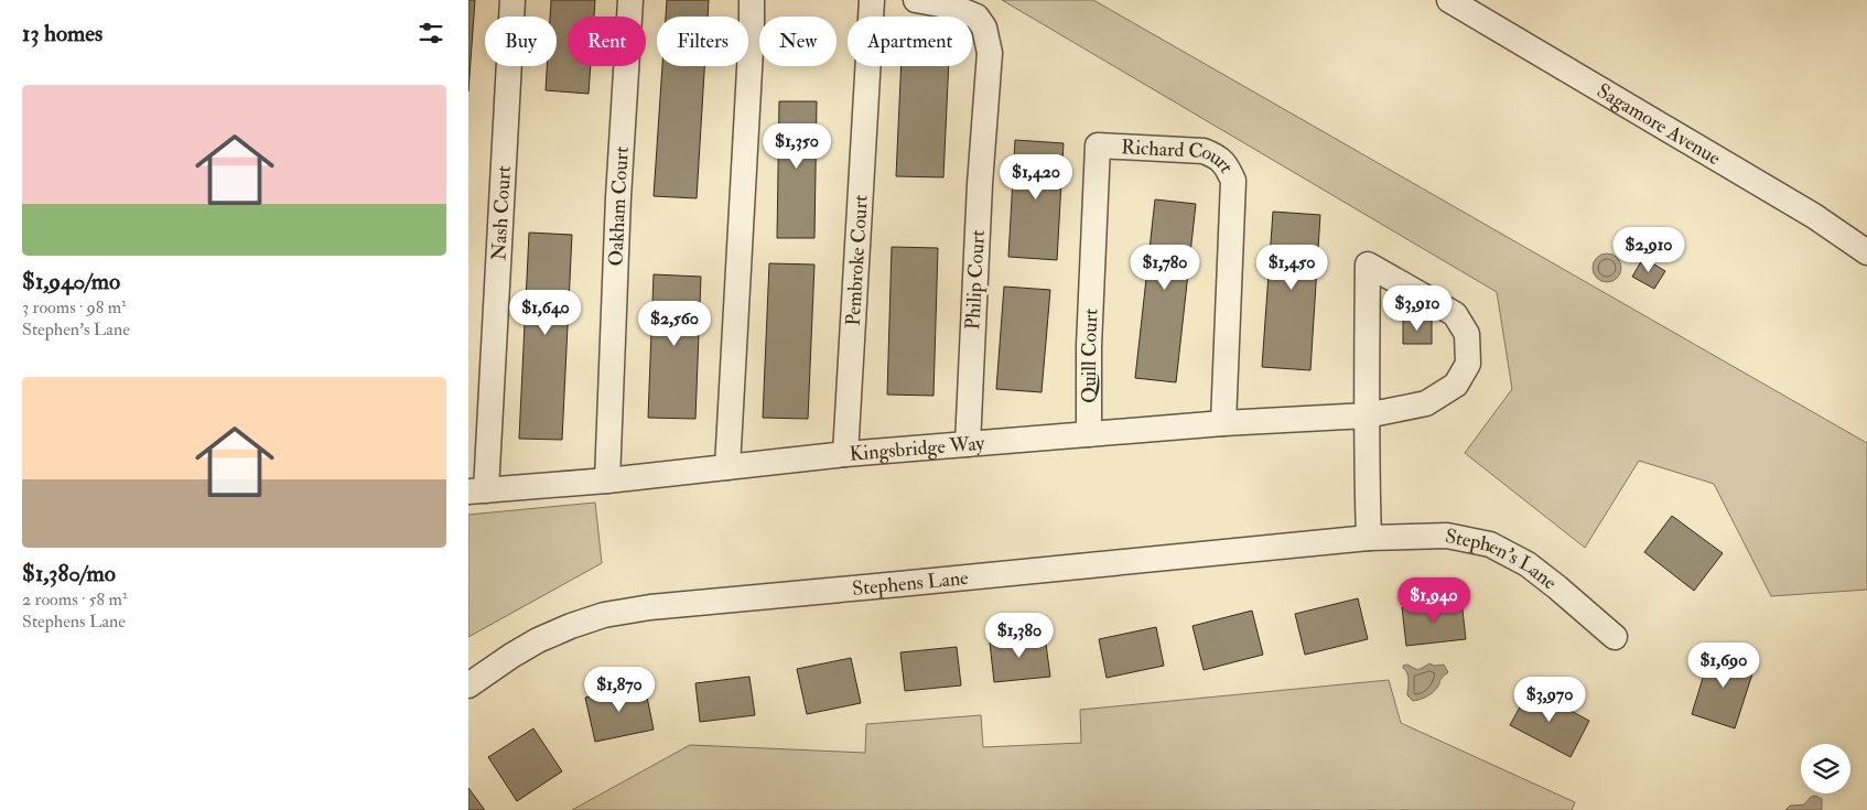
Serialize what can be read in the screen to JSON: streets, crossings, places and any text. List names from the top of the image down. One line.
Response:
{"streets":{"street":["Sagamore Avenue","Richard Court","Oakham Court","Nash Court","Pembroke Court","Philip Court","Quill Court","Kingsbridge Way","Stephen's Lane","Stephens Lane"]},"crossings":[["Richard Court","Quill Court"],["Richard Court","Kingsbridge Way"],["Oakham Court","Kingsbridge Way"],["Nash Court","Kingsbridge Way"],["Pembroke Court","Kingsbridge Way"],["Philip Court","Kingsbridge Way"],["Quill Court","Kingsbridge Way"],["Stephen's Lane","Stephens Lane"]],"page":{"heading":"13 homes","chip":["Buy","Rent","Filters","New","Apartment"],"list":[{"name":"$1,940/mo","note":"3 rooms · 98 m² · Stephen's Lane"},{"name":"$1,380/mo","note":"2 rooms · 58 m² · Stephens Lane"}],"price":["$1,350","$1,420","$2,910","$1,780","$1,450","$3,910","$1,640","$2,560","$1,940","$1,380","$1,690","$1,870","$3,970"]}}
